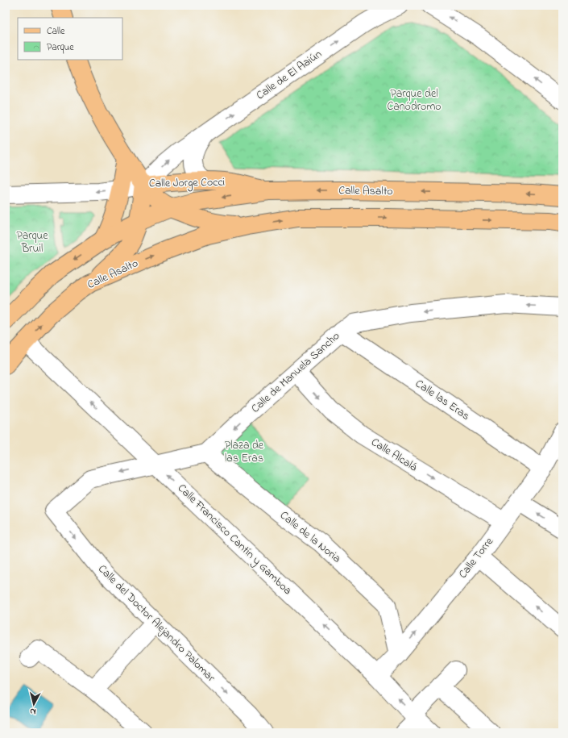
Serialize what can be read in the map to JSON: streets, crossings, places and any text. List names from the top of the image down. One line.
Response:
{"streets":{"main road":["Calle Jorge Cocci","Calle Asalto"],"street":["Calle de El Aaiún","Calle de Manuela Sancho","Calle las Eras","Calle Alcalá","Calle de la Noria","Calle Francisco Cantín y Gamboa","Calle Torre","Calle del Doctor Alejandro Palomar"]},"crossings":[["Calle de El Aaiún","Calle Jorge Cocci"],["Calle de El Aaiún","Calle Asalto"],["Calle Jorge Cocci","Calle Asalto"],["Calle Asalto","Calle Francisco Cantín y Gamboa"],["Calle de Manuela Sancho","Calle las Eras"],["Calle de Manuela Sancho","Calle Alcalá"],["Calle de Manuela Sancho","Calle de la Noria"],["Calle las Eras","Calle Torre"],["Calle Alcalá","Calle Torre"],["Calle de la Noria","Calle Torre"],["Calle Francisco Cantín y Gamboa","Calle Torre"],["Calle Francisco Cantín y Gamboa","Calle del Doctor Alejandro Palomar"]],"one_way":["Calle de El Aaiún","Calle de Manuela Sancho","Calle Alcalá","Calle Francisco Cantín y Gamboa","Calle Torre"],"parks":["Parque del Canódromo","Parque Bruil","Plaza de las Eras"],"legend":["Calle","Parque"],"north":"bottom"}
